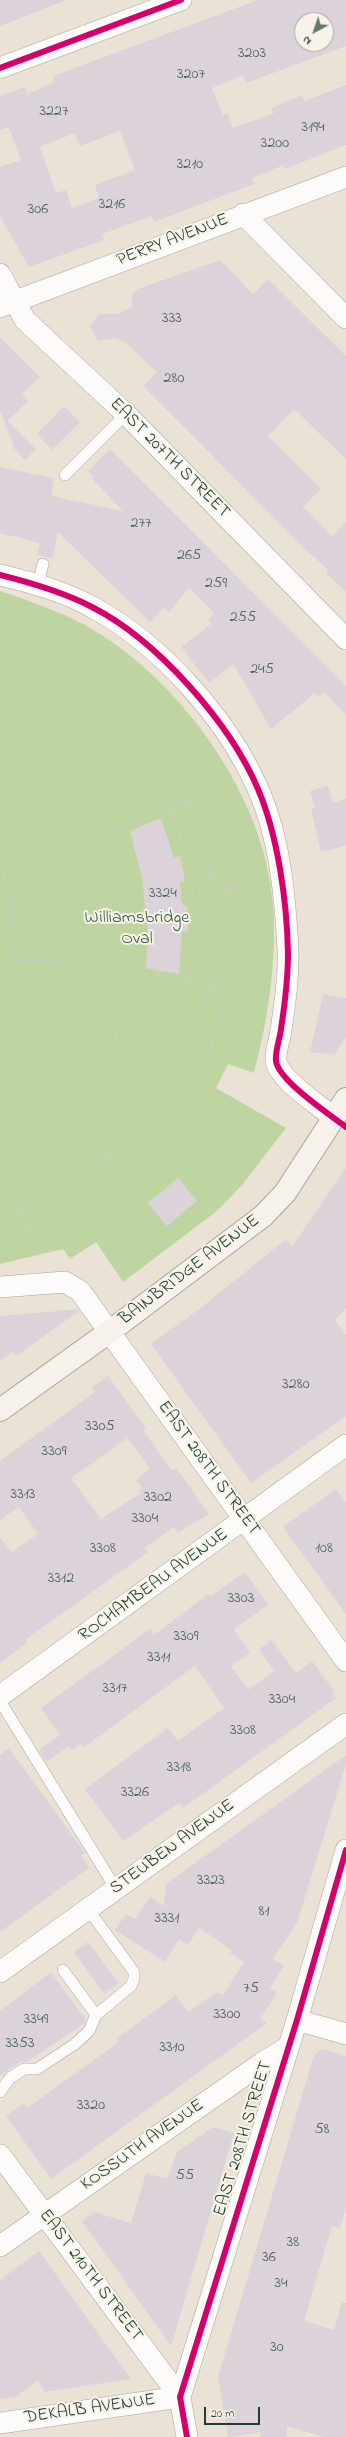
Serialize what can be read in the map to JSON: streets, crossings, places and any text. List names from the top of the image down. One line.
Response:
{"streets":{"main road":["BAINBRIDGE AVENUE"],"street":["PERRY AVENUE","EAST 207TH STREET","EAST 208TH STREET","ROCHAMBEAU AVENUE","STEUBEN AVENUE","KOSSUTH AVENUE","EAST 210TH STREET","DEKALB AVENUE"]},"crossings":[["PERRY AVENUE","EAST 207TH STREET"],["BAINBRIDGE AVENUE","EAST 208TH STREET"],["EAST 208TH STREET","ROCHAMBEAU AVENUE"],["EAST 208TH STREET","KOSSUTH AVENUE"],["EAST 208TH STREET","EAST 210TH STREET"],["EAST 208TH STREET","DEKALB AVENUE"],["KOSSUTH AVENUE","EAST 210TH STREET"],["EAST 210TH STREET","DEKALB AVENUE"]],"parks":["Williamsbridge Oval"],"house_numbers":["3203","3207","3227","3194","3200","3210","3216","306","333","280","277","265","259","255","245","3324","3280","3305","3309","3313","3302","3304","3308","108","3312","3303","3309","3311","3317","3304","3308","3318","3326","3323","81","3331","75","3300","3349","3353","3310","3320","58","55","38","36","34","30"],"scale_bar":"20 m","north":"bottom left"}
